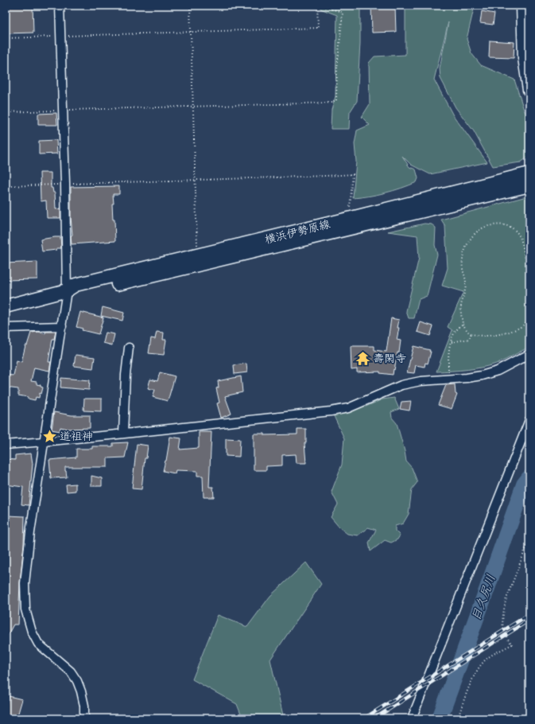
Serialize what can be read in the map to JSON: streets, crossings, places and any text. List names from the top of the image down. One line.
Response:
{"streets":{"main road":["横浜伊勢原線"]},"water":["目久尻川"],"places":{"temple":["壽閑寺"],"place":["道祖神"]}}
